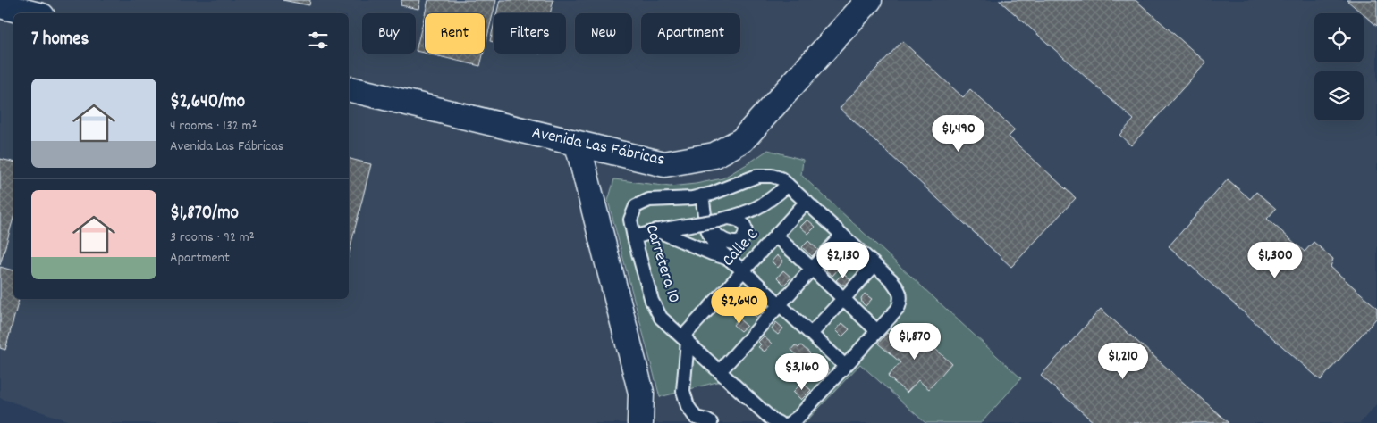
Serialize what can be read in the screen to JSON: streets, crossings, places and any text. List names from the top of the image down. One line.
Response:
{"streets":{"street":["Avenida Las Fábricas"],"lane":["Calle C","Carretera 10"]},"crossings":[["Calle C","Carretera 10"]],"page":{"chip":["Buy","Rent","Filters","New","Apartment"],"heading":"7 homes","list":[{"name":"$2,640/mo","note":"4 rooms · 132 m² · Avenida Las Fábricas"},{"name":"$1,870/mo","note":"3 rooms · 92 m² · Apartment"}],"price":["$1,490","$2,130","$1,300","$2,640","$1,870","$1,210","$3,160"]}}
